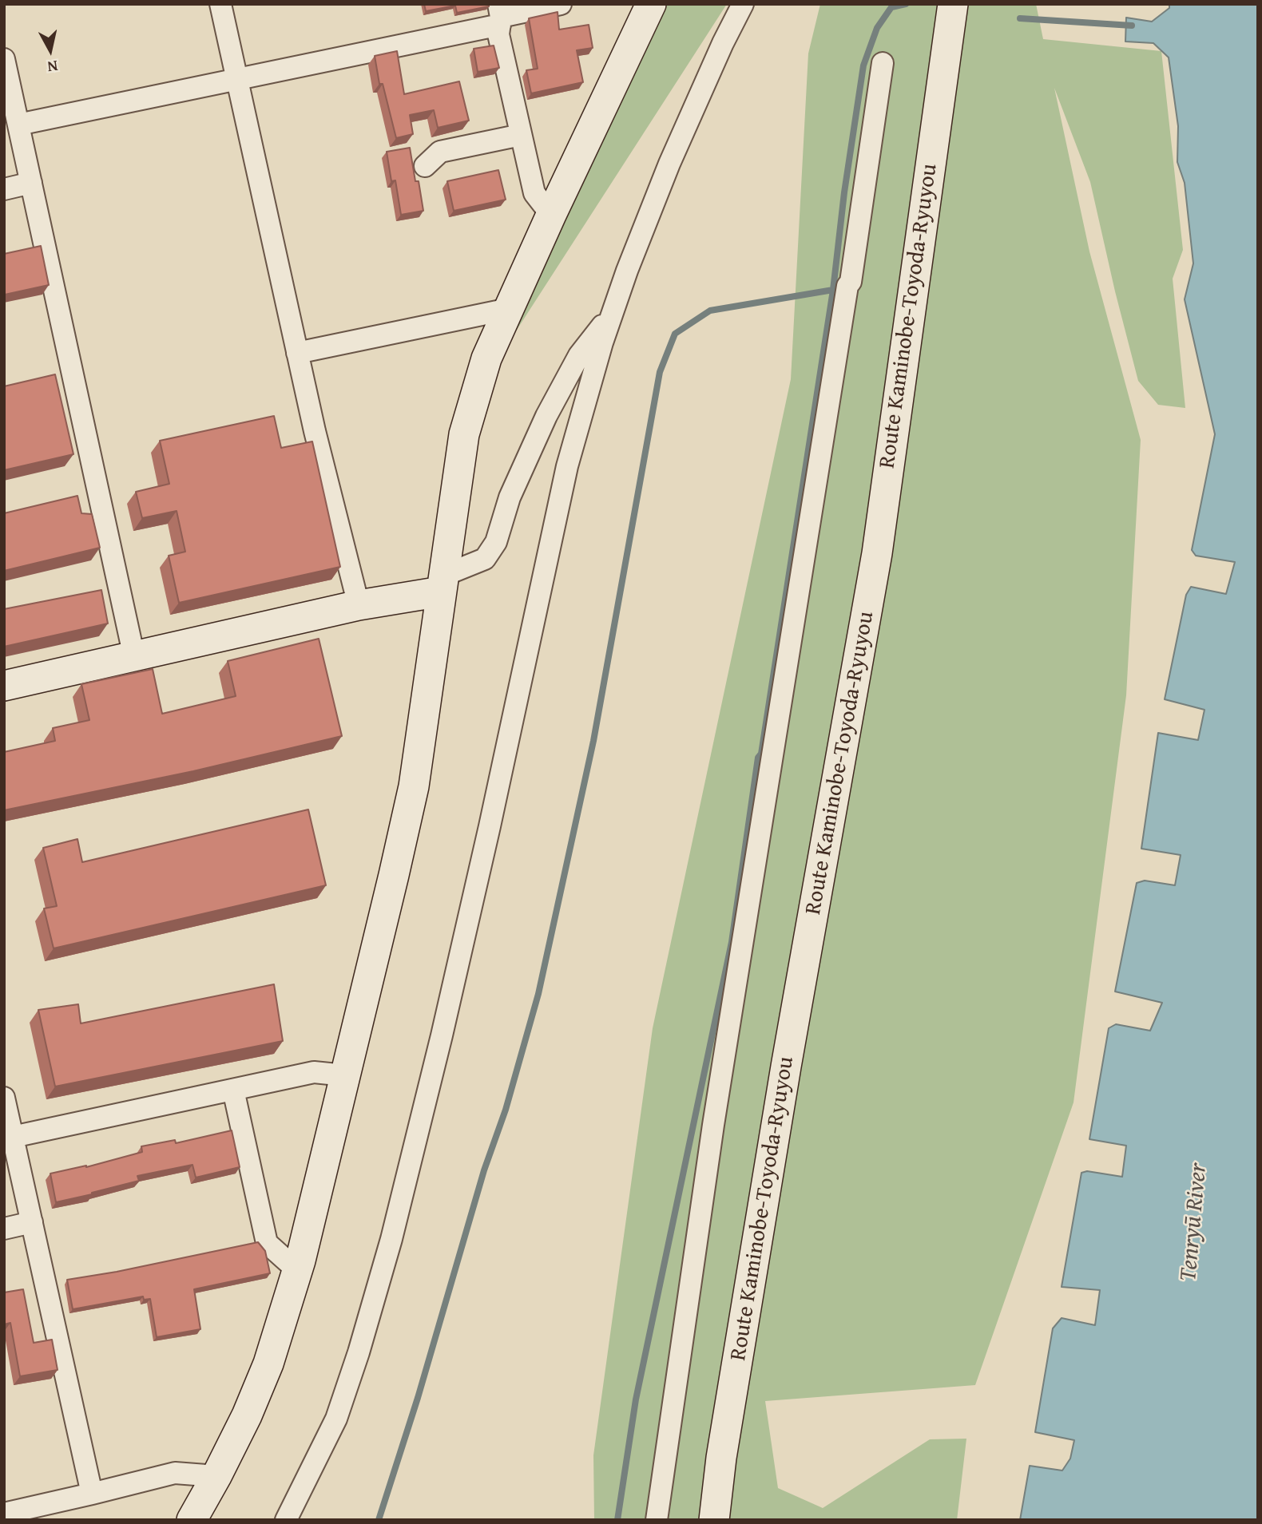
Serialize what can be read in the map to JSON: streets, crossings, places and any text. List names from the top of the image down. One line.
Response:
{"streets":{"street":["Route Kaminobe-Toyoda-Ryuyou"]},"water":["Tenryū River"],"north":"bottom"}
